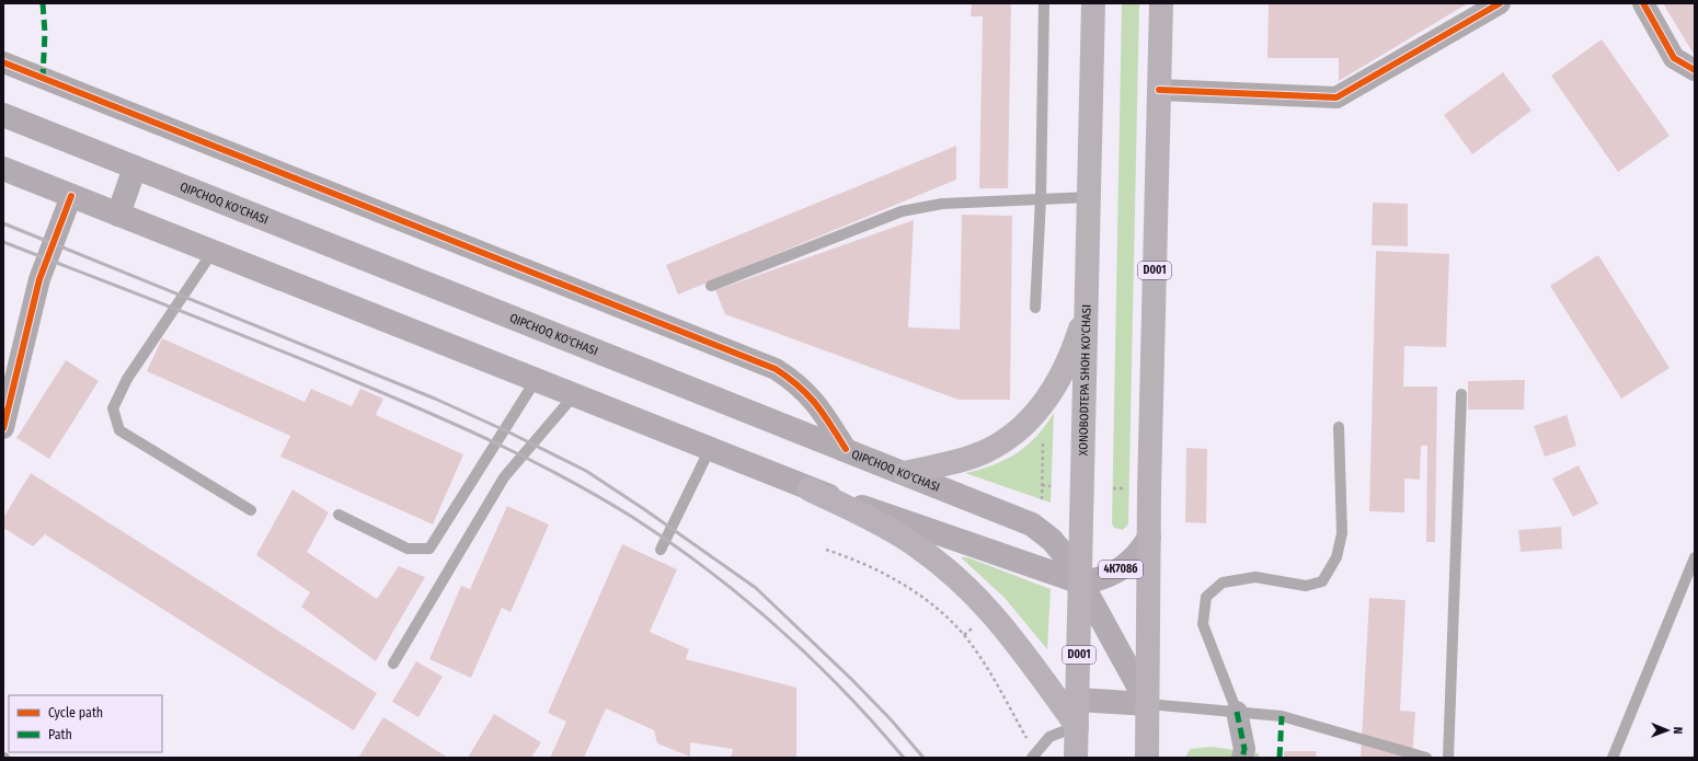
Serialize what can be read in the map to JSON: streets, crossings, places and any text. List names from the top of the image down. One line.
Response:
{"streets":{"highway":["D001","XONOBODTEPA SHOH KO'CHASI"],"main road":["QIPCHOQ KO'CHASI","4К708б"]},"crossings":[["QIPCHOQ KO'CHASI","D001"],["QIPCHOQ KO'CHASI","XONOBODTEPA SHOH KO'CHASI"],["QIPCHOQ KO'CHASI","4К708б"],["D001","4К708б"],["XONOBODTEPA SHOH KO'CHASI","4К708б"]],"legend":["Cycle path","Path"],"north":"right"}
